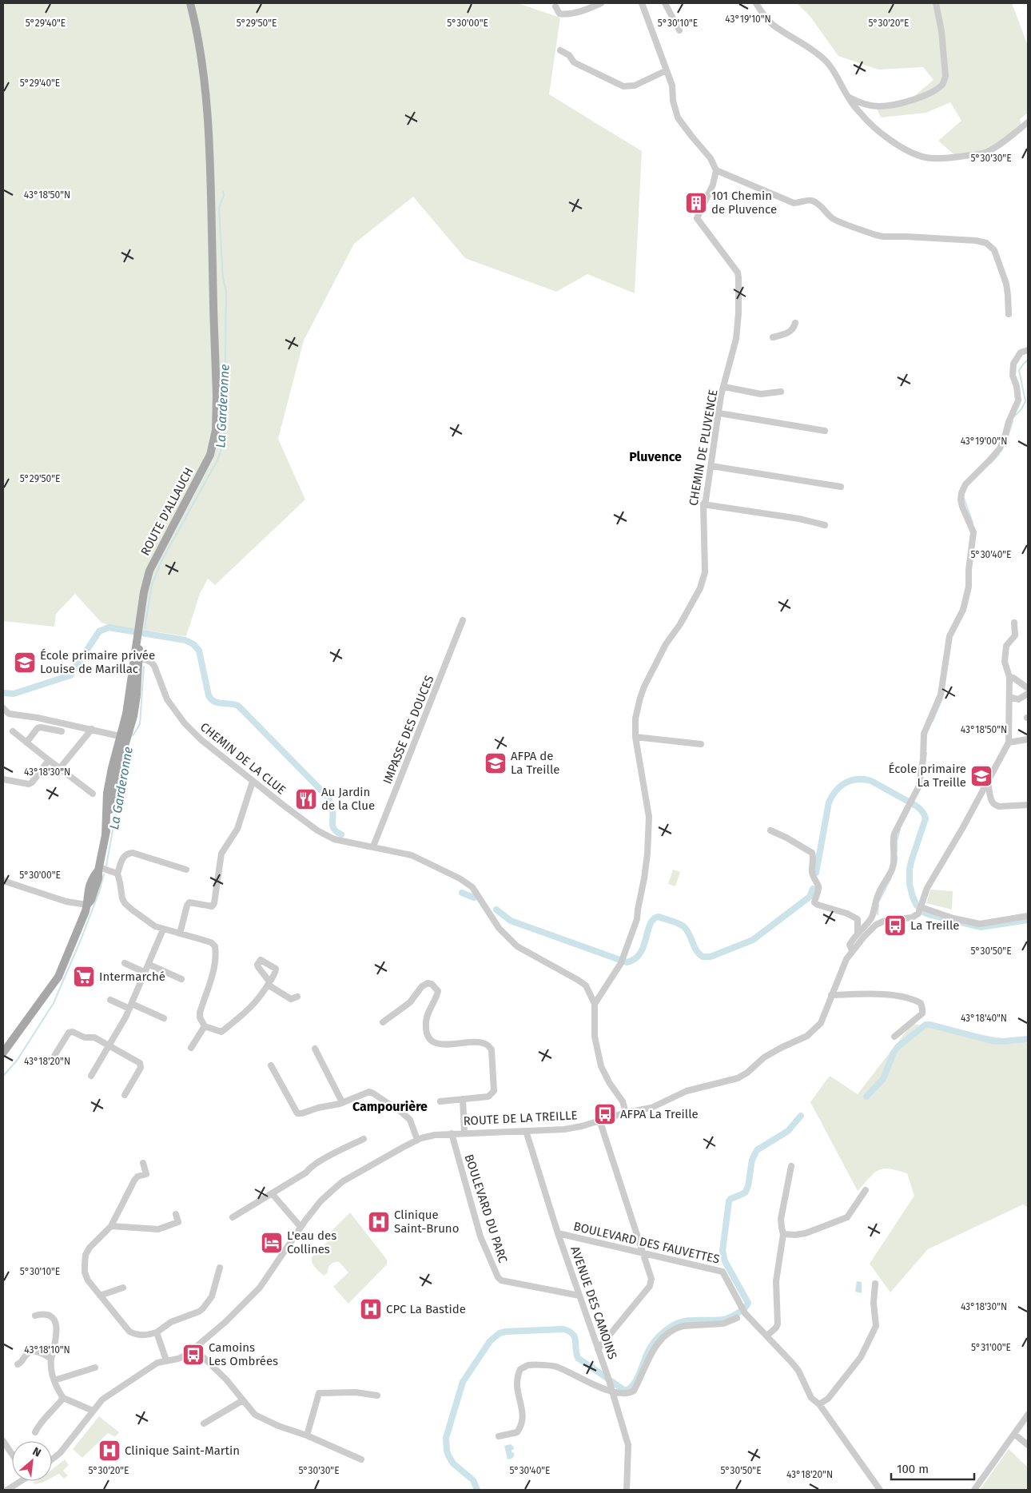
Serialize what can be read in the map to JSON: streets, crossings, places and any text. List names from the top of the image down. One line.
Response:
{"streets":{"main road":["ROUTE D'ALLAUCH"],"street":["CHEMIN DE PLUVENCE","IMPASSE DES DOUCES","CHEMIN DE LA CLUE","ROUTE DE LA TREILLE","BOULEVARD DU PARC","BOULEVARD DES FAUVETTES","AVENUE DES CAMOINS"]},"crossings":[["CHEMIN DE PLUVENCE","CHEMIN DE LA CLUE"],["ROUTE D'ALLAUCH","CHEMIN DE LA CLUE"],["IMPASSE DES DOUCES","CHEMIN DE LA CLUE"],["ROUTE DE LA TREILLE","BOULEVARD DU PARC"],["ROUTE DE LA TREILLE","AVENUE DES CAMOINS"],["BOULEVARD DU PARC","AVENUE DES CAMOINS"],["BOULEVARD DES FAUVETTES","AVENUE DES CAMOINS"]],"districts":["Pluvence","Campourière"],"water":["La Garderonne"],"places":{"building":["101 Chemin de Pluvence"],"school or university":["École primaire privée Louise de Marillac","AFPA de La Treille","École primaire La Treille"],"restaurant":["Au Jardin de la Clue"],"bus stop":["La Treille","AFPA La Treille","Camoins Les Ombrées"],"supermarket":["Intermarché"],"hospital":["Clinique Saint-Bruno","CPC La Bastide","Clinique Saint-Martin"],"hotel":["L'eau des Collines"]},"scale_bar":"100 m","north":"top right","coordinates":["43°19'10\"N","5°29'40\"E","5°29'50\"E","5°30'00\"E","5°30'10\"E","5°30'20\"E","5°30'30\"E","43°18'50\"N","43°19'00\"N","5°30'40\"E","43°18'30\"N","5°30'50\"E","43°18'40\"N","43°18'20\"N","5°31'00\"E","43°18'10\"N"]}
